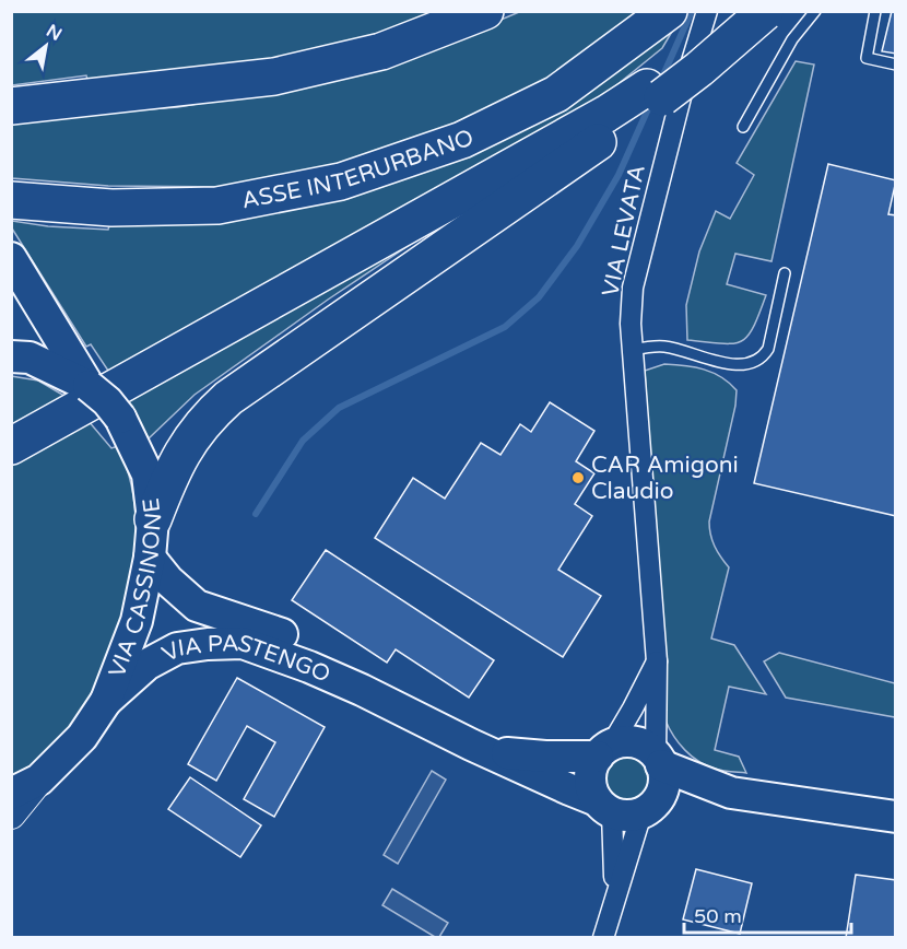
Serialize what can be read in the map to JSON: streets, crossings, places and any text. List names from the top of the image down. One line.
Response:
{"streets":{"highway":["ASSE INTERURBANO"],"main road":["VIA CASSINONE","VIA PASTENGO"],"street":["VIA LEVATA"]},"crossings":[["VIA LEVATA","VIA PASTENGO"],["VIA CASSINONE","VIA PASTENGO"]],"places":["CAR Amigoni Claudio"],"scale_bar":"50 m","north":"top right"}
